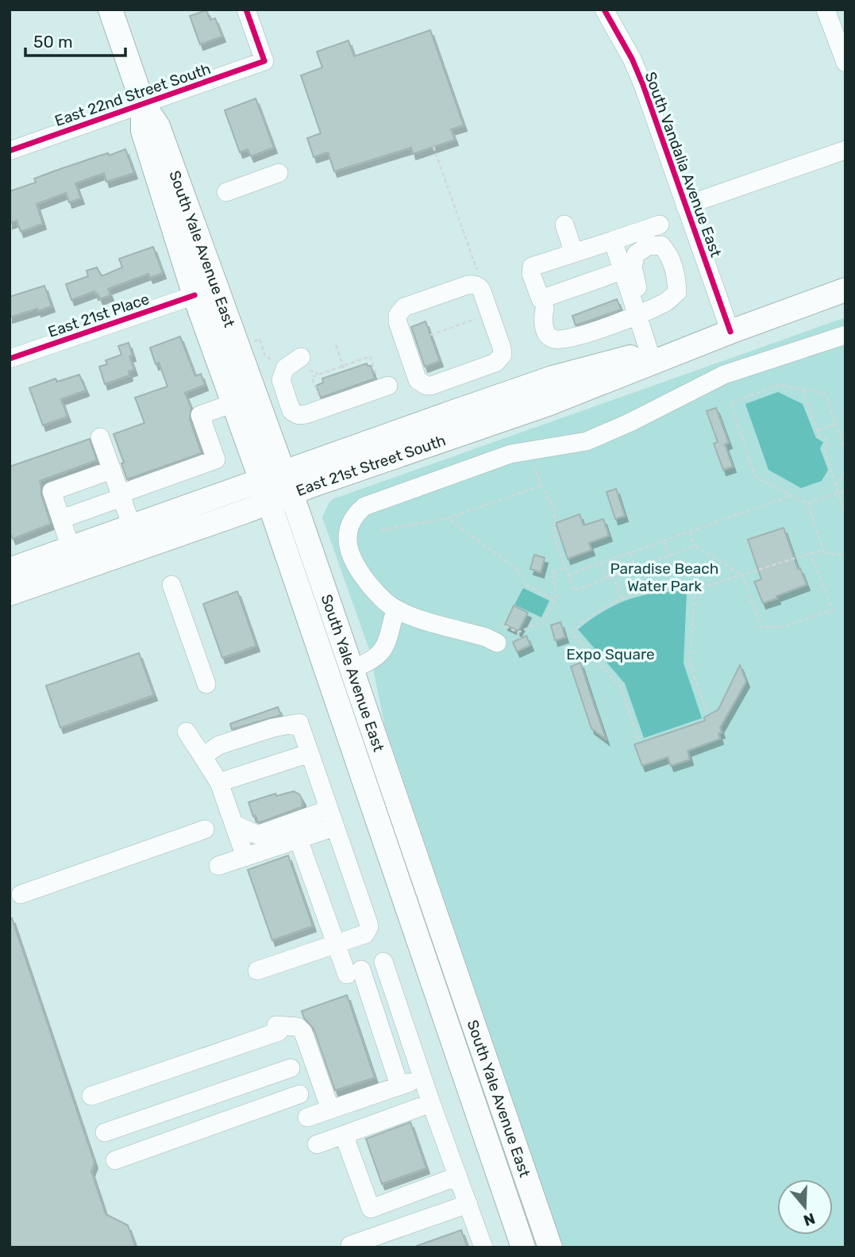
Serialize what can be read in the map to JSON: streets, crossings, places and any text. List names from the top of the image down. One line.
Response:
{"streets":{"main road":["South Yale Avenue East","East 21st Street South"],"street":["East 22nd Street South","South Vandalia Avenue East","East 21st Place"]},"crossings":[["East 22nd Street South","South Yale Avenue East"],["South Vandalia Avenue East","East 21st Street South"],["South Yale Avenue East","East 21st Place"],["South Yale Avenue East","East 21st Street South"]],"parks":["Paradise Beach Water Park","Expo Square"],"scale_bar":"50 m","north":"bottom"}
